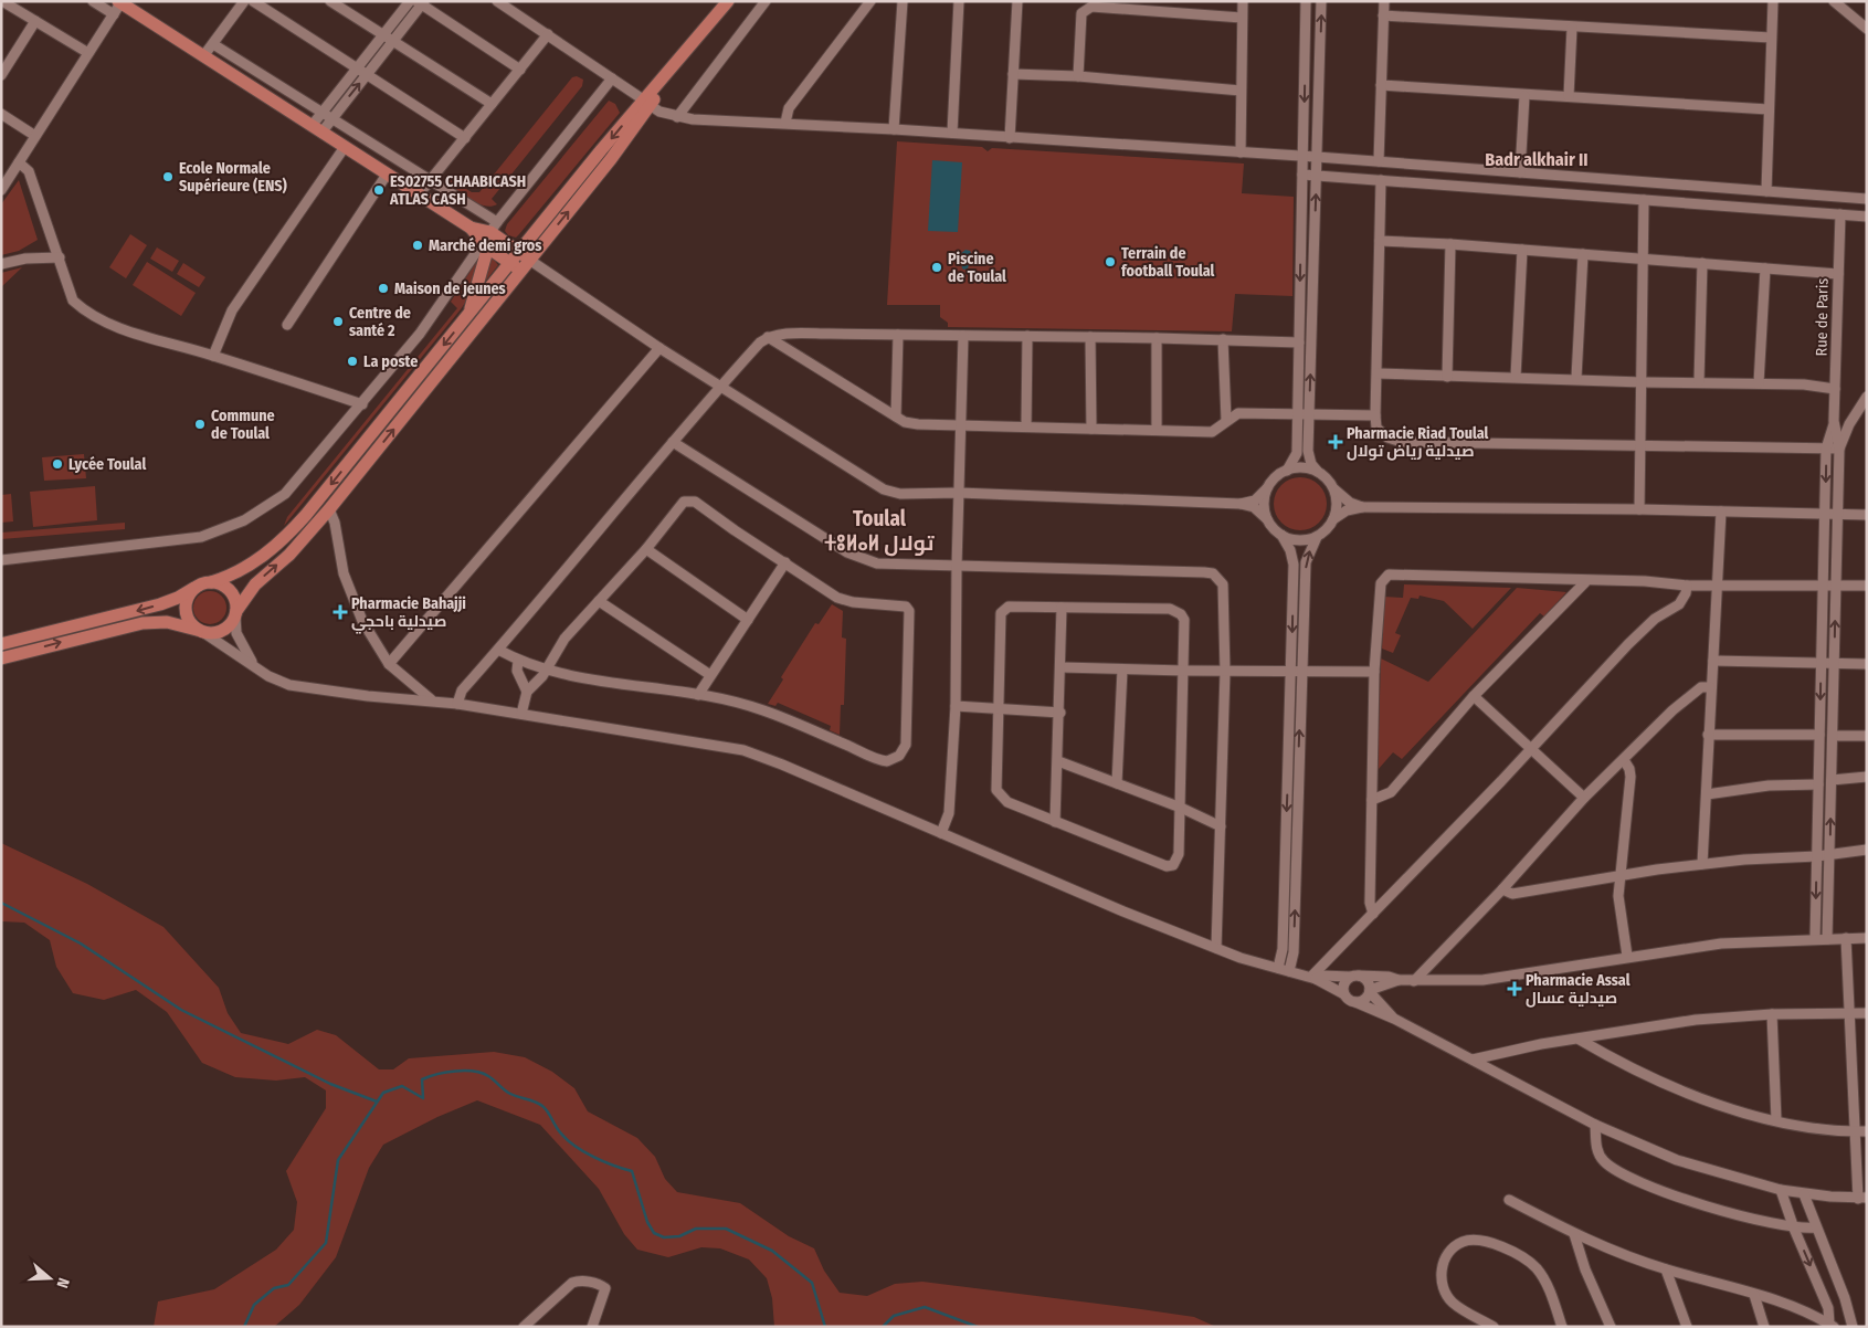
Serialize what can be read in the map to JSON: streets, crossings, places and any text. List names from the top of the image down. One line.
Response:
{"streets":{"street":["Rue de Paris"]},"districts":["Badr alkhair II","Toulal ⵜⵓⵍⴰⵍ تولال"],"places":{"other":["Ecole Normale Supérieure (ENS)","ES02755 CHAABICASH ATLAS CASH","Marché demi gros","Terrain de football Toulal","Piscine de Toulal","Maison de jeunes","Centre de santé 2","La poste","Commune de Toulal","Lycée Toulal"],"health":["Pharmacie Riad Toulal صيدلية رياض تولال","Pharmacie Bahajji صيدلية باحجي","Pharmacie Assal صيدلية عسال"]},"north":"right"}
